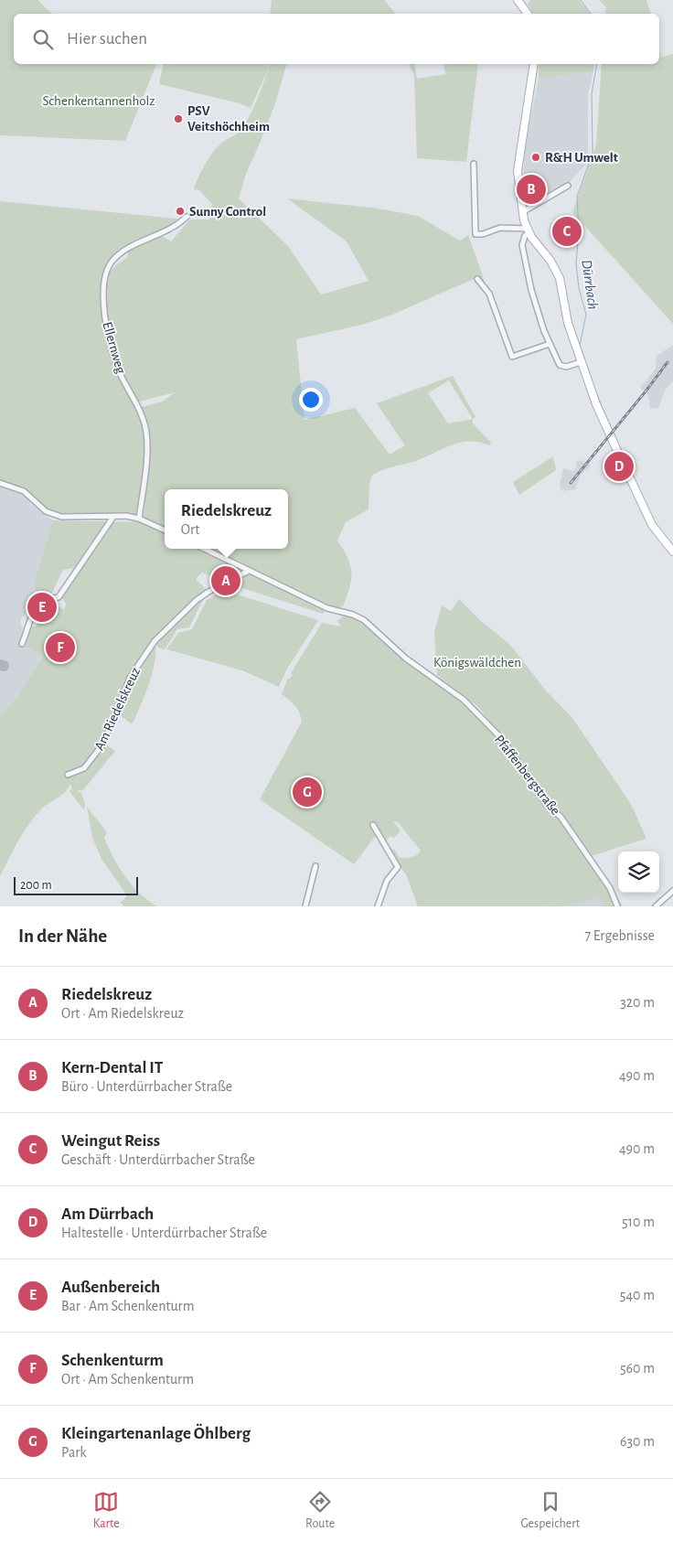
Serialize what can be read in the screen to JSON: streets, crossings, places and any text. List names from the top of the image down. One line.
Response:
{"streets":{"street":["Ellernweg","Am Riedelskreuz","Pfaffenbergstraße"]},"crossings":[["Am Riedelskreuz","Pfaffenbergstraße"]],"water":["Dürrbach"],"parks":["Schenkentannenholz","Königswäldchen"],"places":["PSV Veitshöchheim","R&H Umwelt","Sunny Control"],"scale_bar":"200 m","page":{"search":"Hier suchen","pins":["B","C","D","A","E","F","G"],"popup":["Riedelskreuz","Ort"],"scale":"200 m","heading":["In der Nähe","7 Ergebnisse"],"list":[{"mark":"A","name":"Riedelskreuz","note":"Ort · Am Riedelskreuz","value":"320 m"},{"mark":"B","name":"Kern-Dental IT","note":"Büro · Unterdürrbacher Straße","value":"490 m"},{"mark":"C","name":"Weingut Reiss","note":"Geschäft · Unterdürrbacher Straße","value":"490 m"},{"mark":"D","name":"Am Dürrbach","note":"Haltestelle · Unterdürrbacher Straße","value":"510 m"},{"mark":"E","name":"Außenbereich","note":"Bar · Am Schenkenturm","value":"540 m"},{"mark":"F","name":"Schenkenturm","note":"Ort · Am Schenkenturm","value":"560 m"},{"mark":"G","name":"Kleingartenanlage Öhlberg","note":"Park","value":"630 m"}],"nav":["Karte","Route","Gespeichert"]}}
